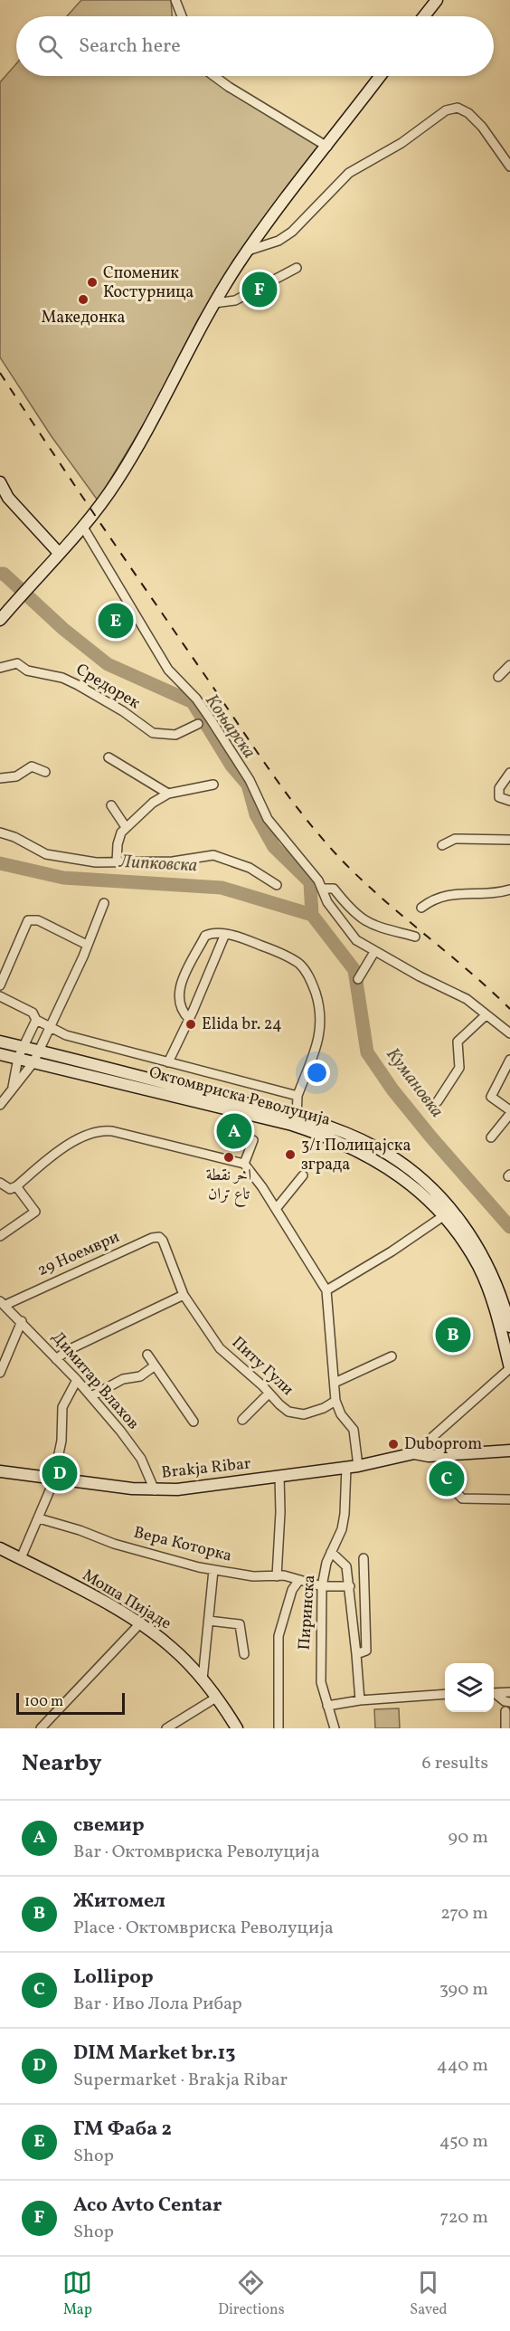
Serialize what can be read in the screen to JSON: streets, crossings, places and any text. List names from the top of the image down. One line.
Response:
{"streets":{"street":["Средорек","Октомвриска Револуција","29 Ноември","Питу Гули","Димитар Влахов","Brakja Ribar","Вера Которка","Моша Пијаде","Пиринска"]},"crossings":[["29 Ноември","Питу Гули"],["29 Ноември","Димитар Влахов"],["Димитар Влахов","Brakja Ribar"],["Brakja Ribar","Пиринска"],["Вера Которка","Пиринска"]],"water":["Коњарска","Липковска","Кумановка"],"places":["Споменик Костурница","Македонка","Elida br. 24","3/1 Полицајска зграда","اخر نقطة تاع تران","Duboprom"],"scale_bar":"100 m","page":{"search":"Search here","pins":["F","E","A","B","D","C"],"scale":"100 m","heading":["Nearby","6 results"],"list":[{"mark":"A","name":"свемир","note":"Bar · Октомвриска Револуција","value":"90 m"},{"mark":"B","name":"Житомел","note":"Place · Октомвриска Револуција","value":"270 m"},{"mark":"C","name":"Lollipop","note":"Bar · Иво Лола Рибар","value":"390 m"},{"mark":"D","name":"DIM Market br.13","note":"Supermarket · Brakja Ribar","value":"440 m"},{"mark":"E","name":"ГМ Фаба 2","note":"Shop","value":"450 m"},{"mark":"F","name":"Aco Avto Centar","note":"Shop","value":"720 m"}],"nav":["Map","Directions","Saved"]}}
